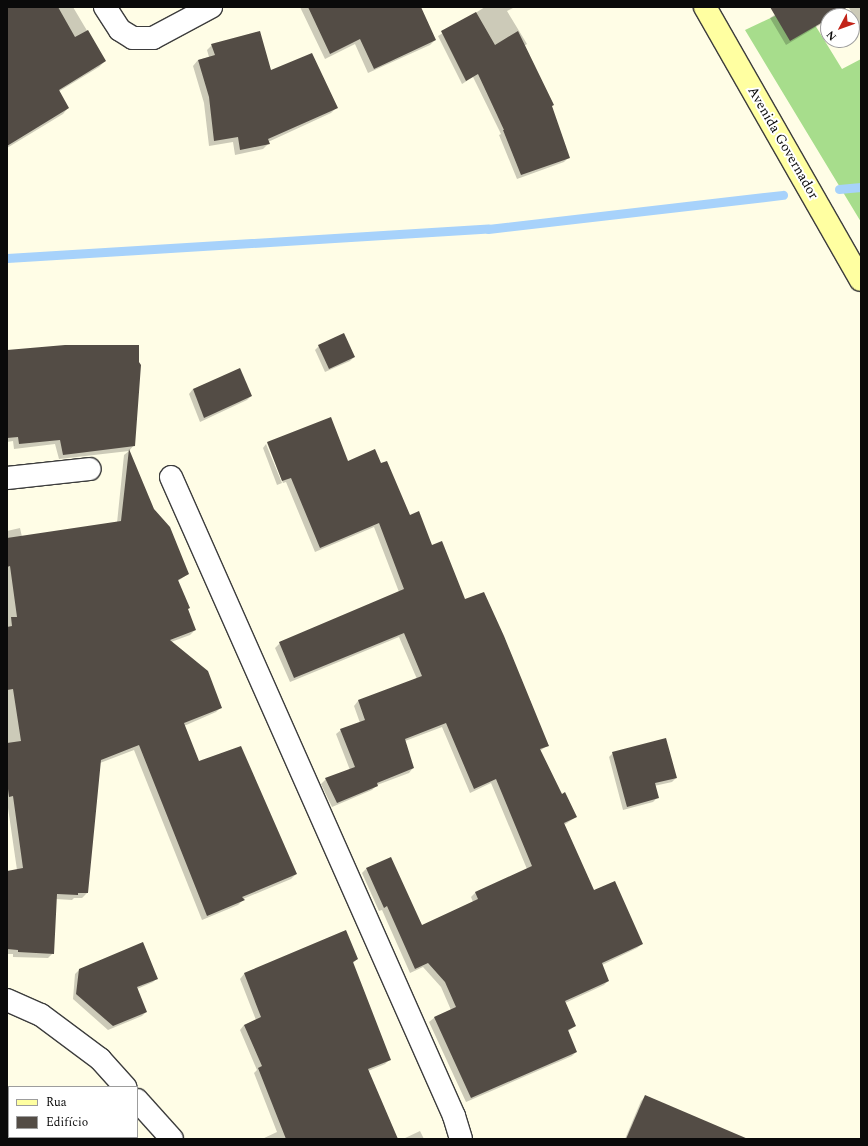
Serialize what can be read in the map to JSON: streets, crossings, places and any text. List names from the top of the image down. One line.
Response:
{"streets":{"street":["Avenida Governador"]},"legend":["Rua","Edifício"],"north":"bottom left"}
